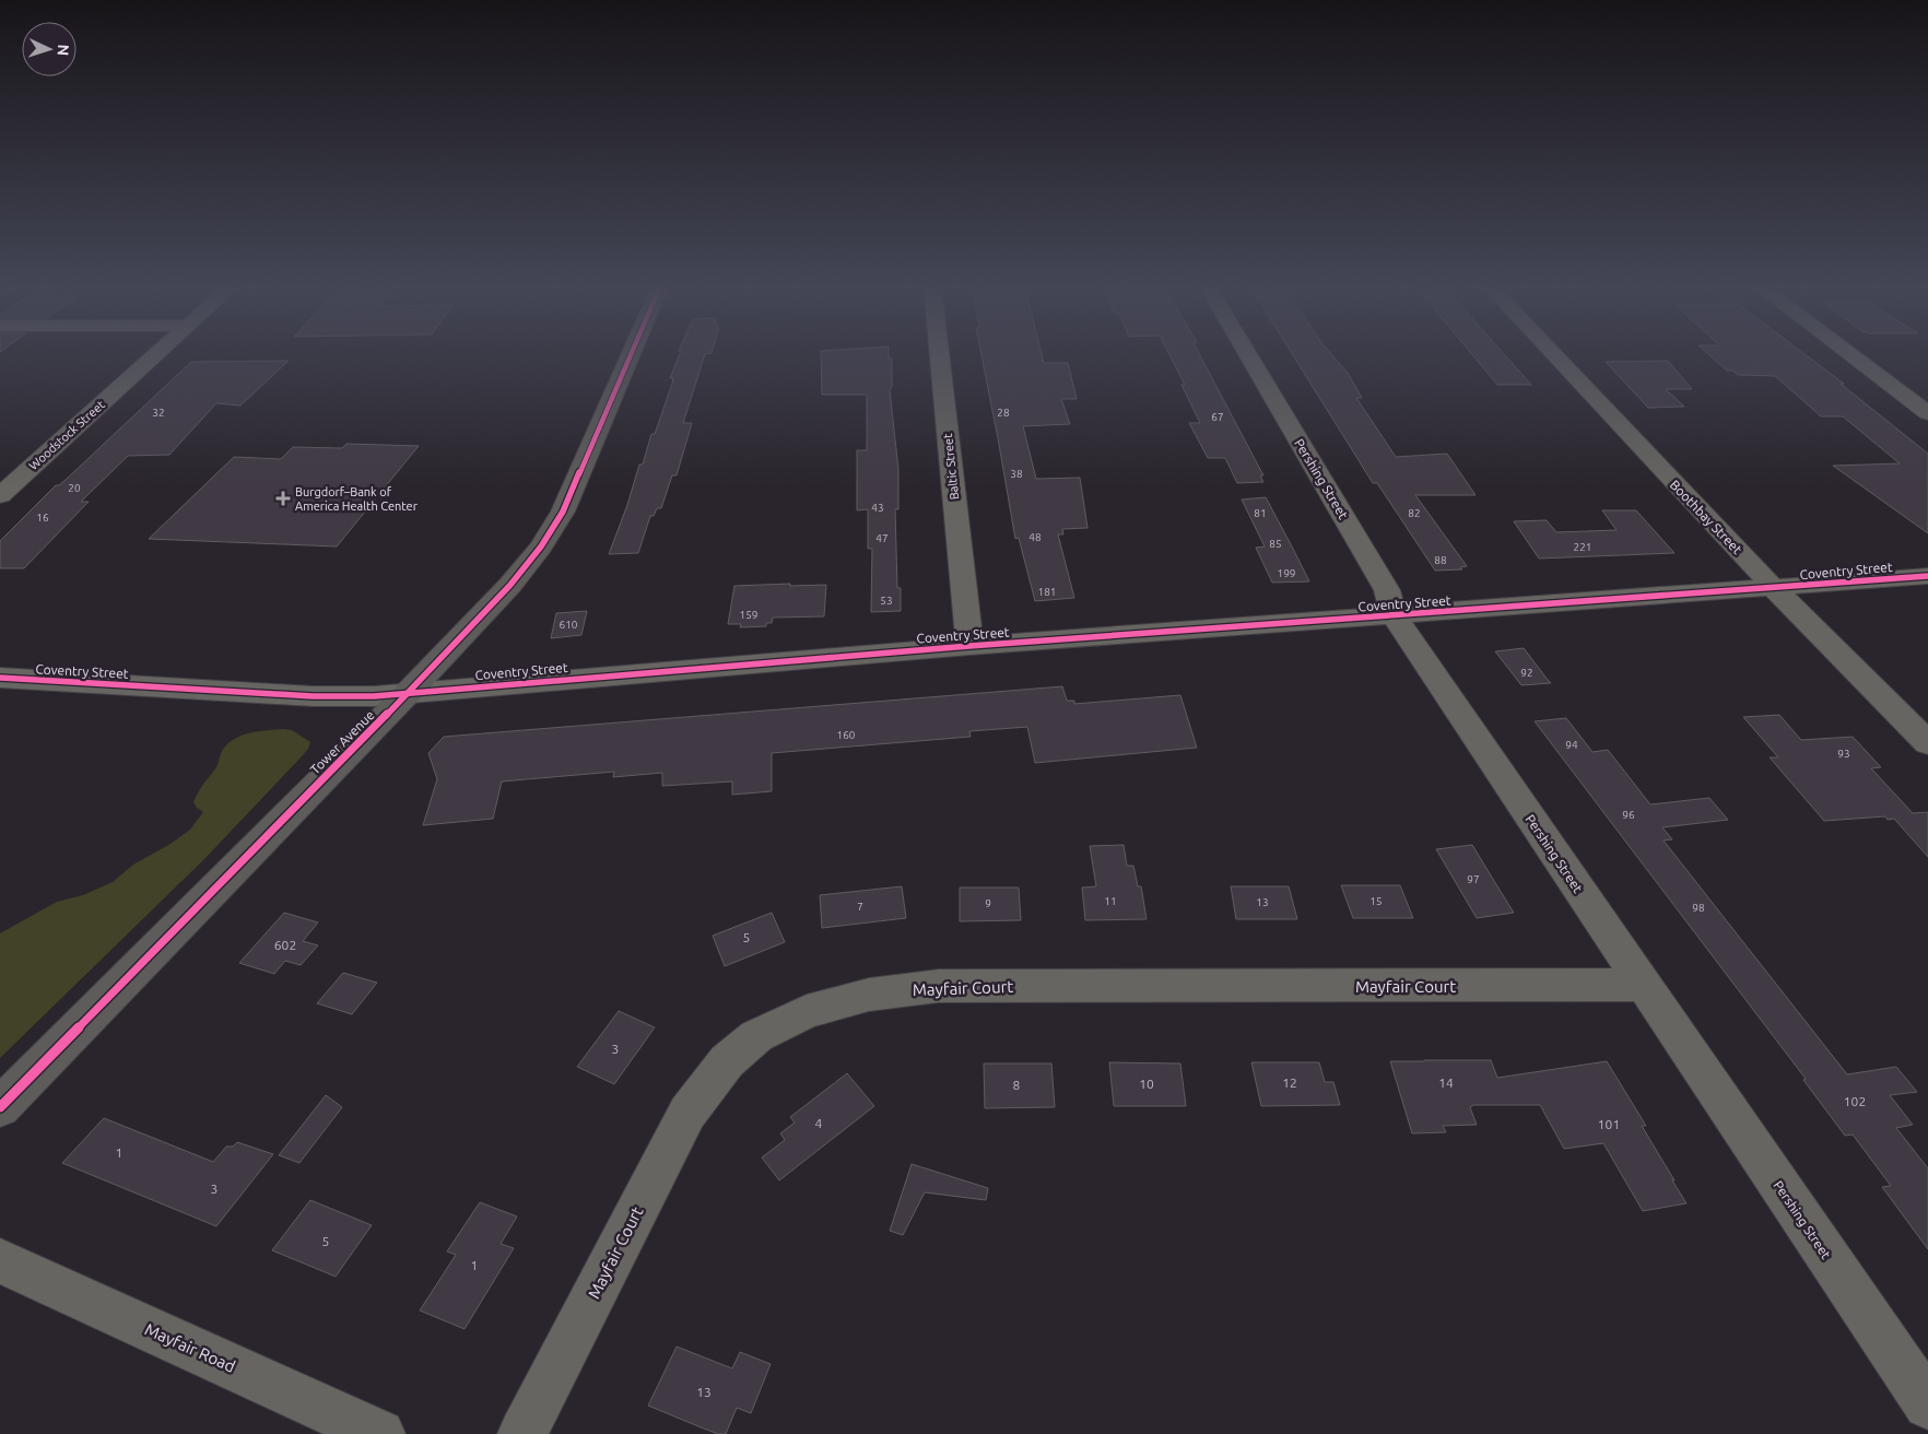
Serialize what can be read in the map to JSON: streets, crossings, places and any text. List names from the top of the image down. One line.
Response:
{"streets":{"main road":["Tower Avenue"],"street":["Woodstock Street","Baltic Street","Pershing Street","Boothbay Street","Coventry Street","Mayfair Court","Mayfair Road"]},"crossings":[["Baltic Street","Coventry Street"],["Pershing Street","Coventry Street"],["Pershing Street","Mayfair Court"],["Boothbay Street","Coventry Street"],["Coventry Street","Tower Avenue"]],"places":{"health":["Burgdorf–Bank of America Health Center"]},"house_numbers":["32","28","67","38","20","43","81","82","16","48","47","85","221","88","199","181","53","159","610","92","160","94","93","96","97","11","15","13","9","7","98","5","602","3","12","14","10","8","102","4","101","1","3","5","1","13"],"north":"right"}
